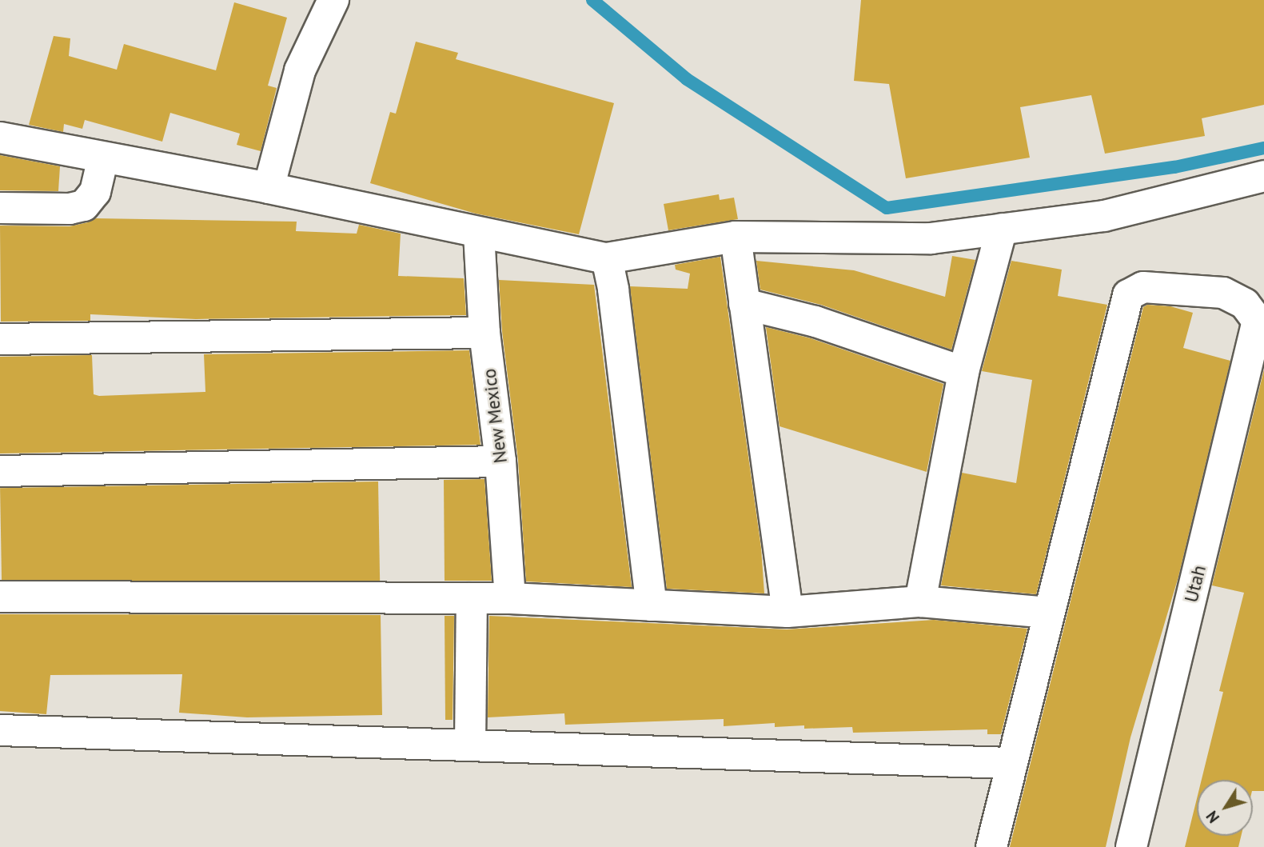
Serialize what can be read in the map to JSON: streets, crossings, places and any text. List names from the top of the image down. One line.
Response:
{"streets":{"street":["New Mexico","Utah"]},"north":"bottom left"}
